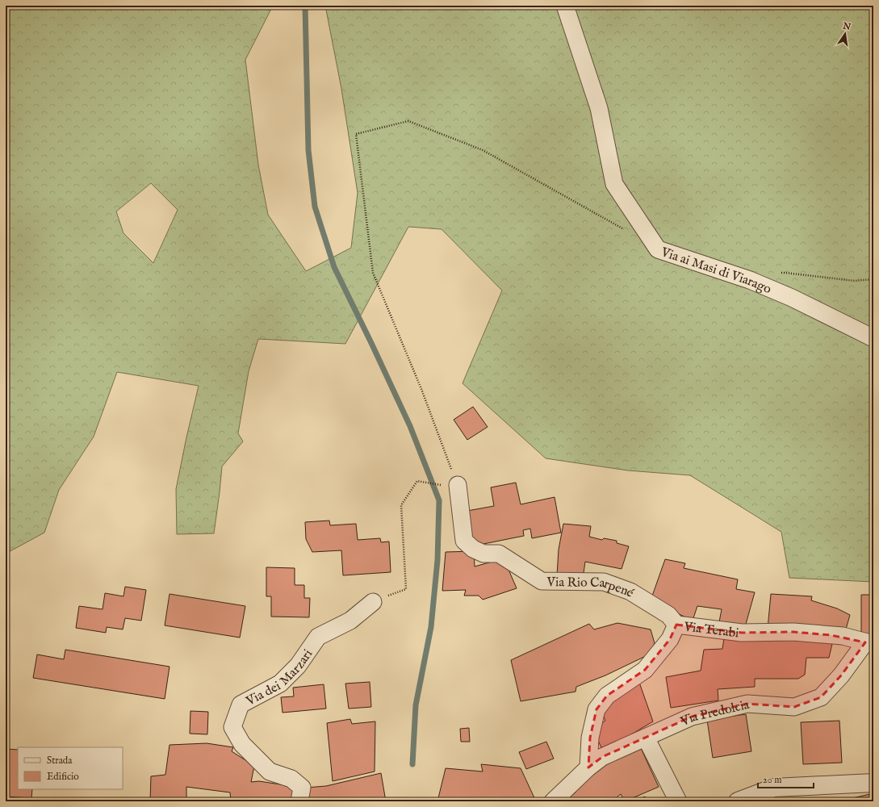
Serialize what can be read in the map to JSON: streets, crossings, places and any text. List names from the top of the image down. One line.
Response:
{"streets":{"street":["Via ai Masi di Viarago","Via Rio Carpené","Via Terabi","Via dei Marzari","Via Predolcia"]},"crossings":[["Via Rio Carpené","Via Terabi"],["Via Terabi","Via Predolcia"]],"legend":["Strada","Edificio"],"scale_bar":"20 m","north":"top"}
